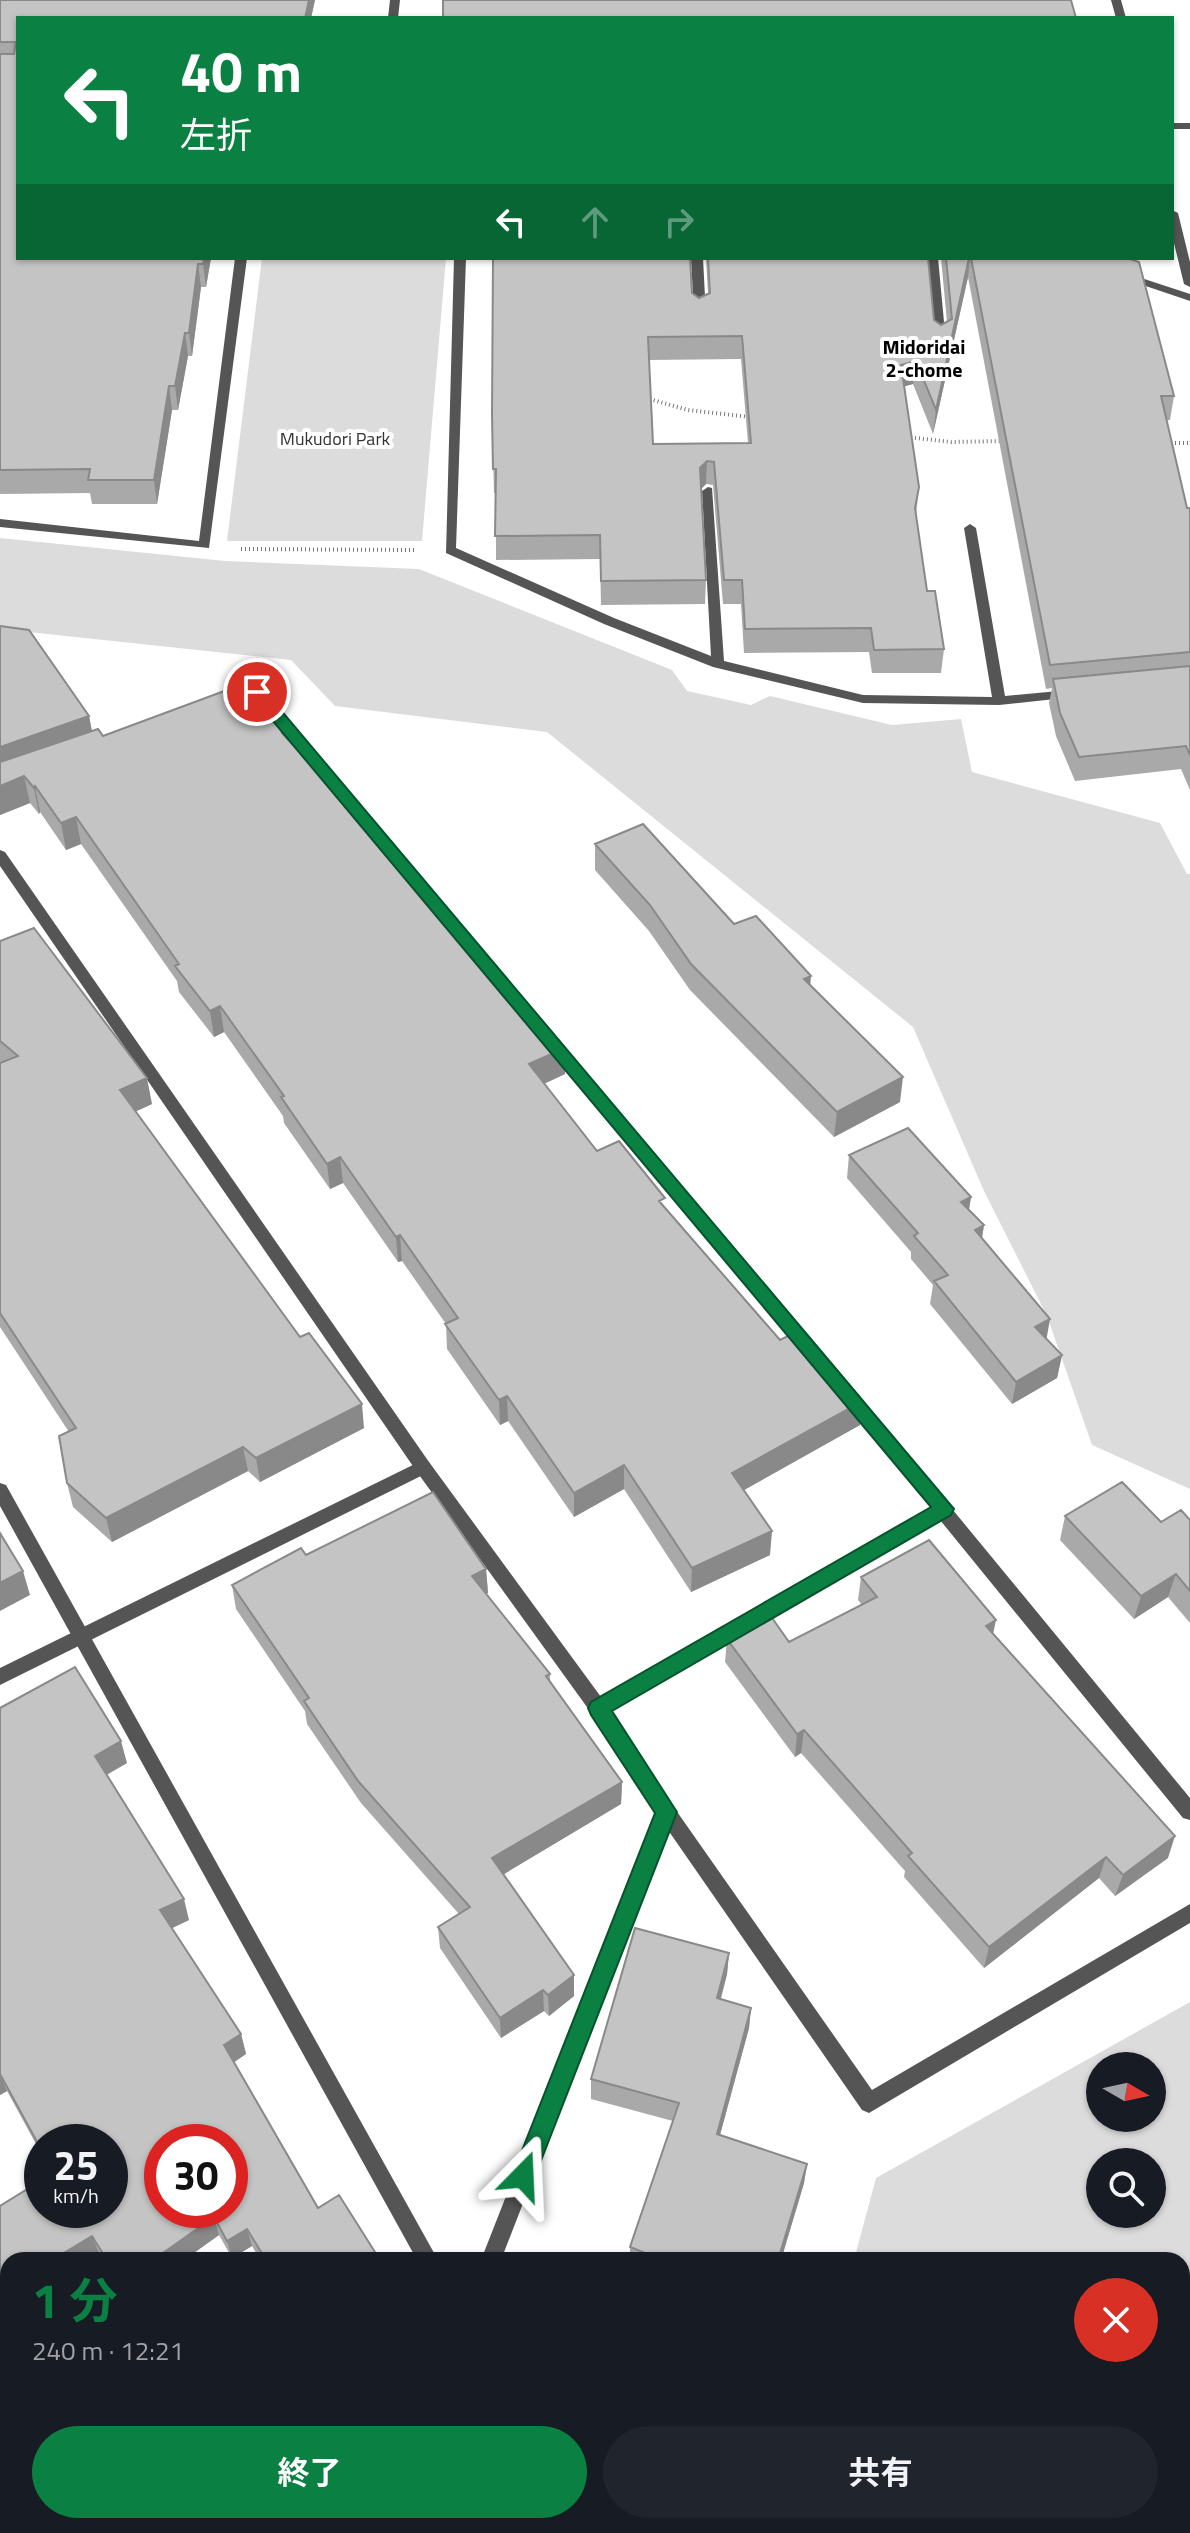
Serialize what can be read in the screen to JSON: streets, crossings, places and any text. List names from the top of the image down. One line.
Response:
{"districts":["Midoridai 2-chome"],"parks":["Mukudori Park"],"north":"right","page":{"turn":["40 m","左折"],"speed":"25 km/h","limit":"30","heading":["1 分","240 m · 12:21"],"buttons":["終了","共有"]}}
